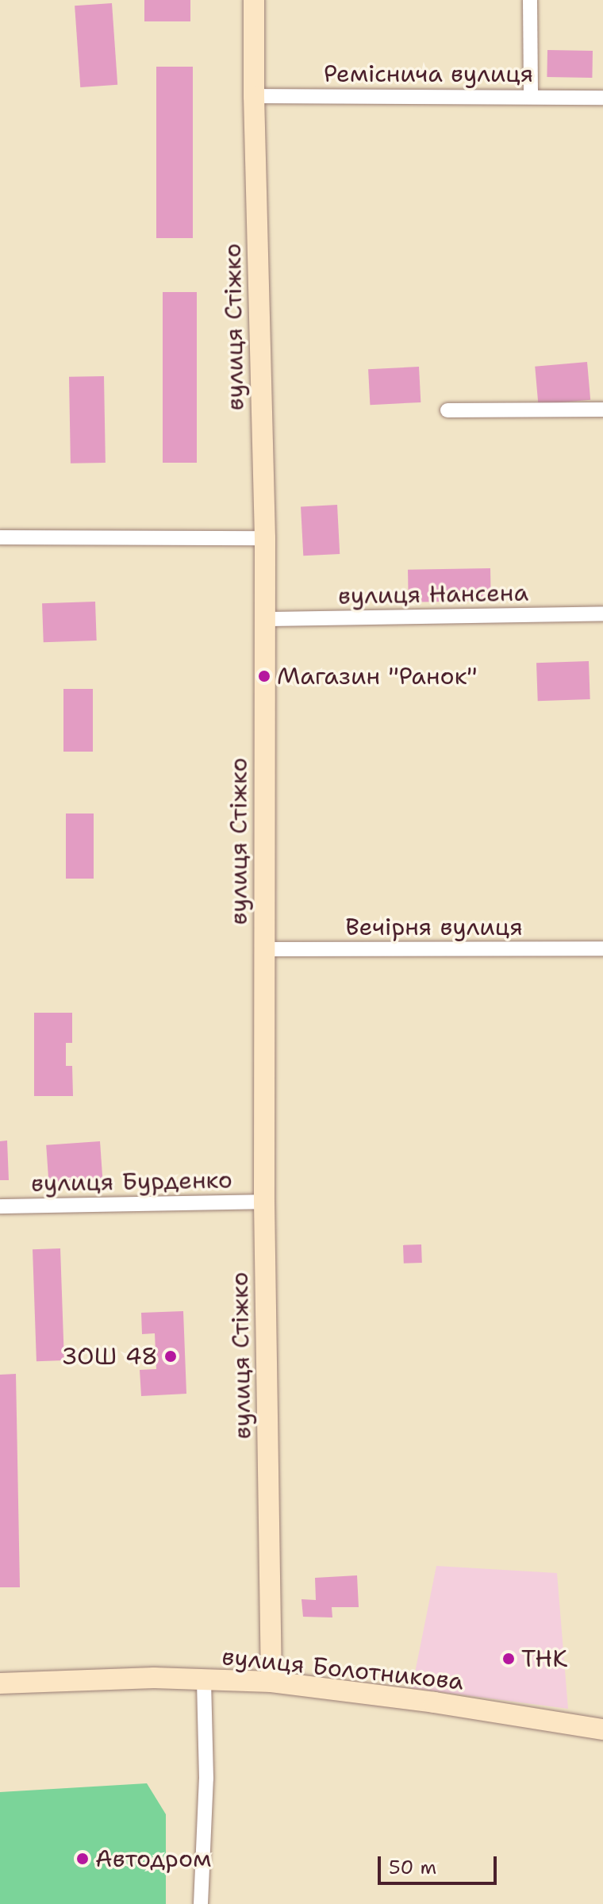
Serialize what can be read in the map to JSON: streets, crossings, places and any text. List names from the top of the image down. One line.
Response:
{"streets":{"street":["Реміснича вулиця","вулиця Стіжко","вулиця Нансена","Вечірня вулиця","вулиця Бурденко","вулиця Болотникова"]},"crossings":[["Реміснича вулиця","вулиця Стіжко"],["вулиця Стіжко","вулиця Нансена"],["вулиця Стіжко","Вечірня вулиця"],["вулиця Стіжко","вулиця Бурденко"],["вулиця Стіжко","вулиця Болотникова"]],"places":["Магазин \"Ранок\"","ЗОШ 48","ТНК","Автодром"],"scale_bar":"50 m"}
